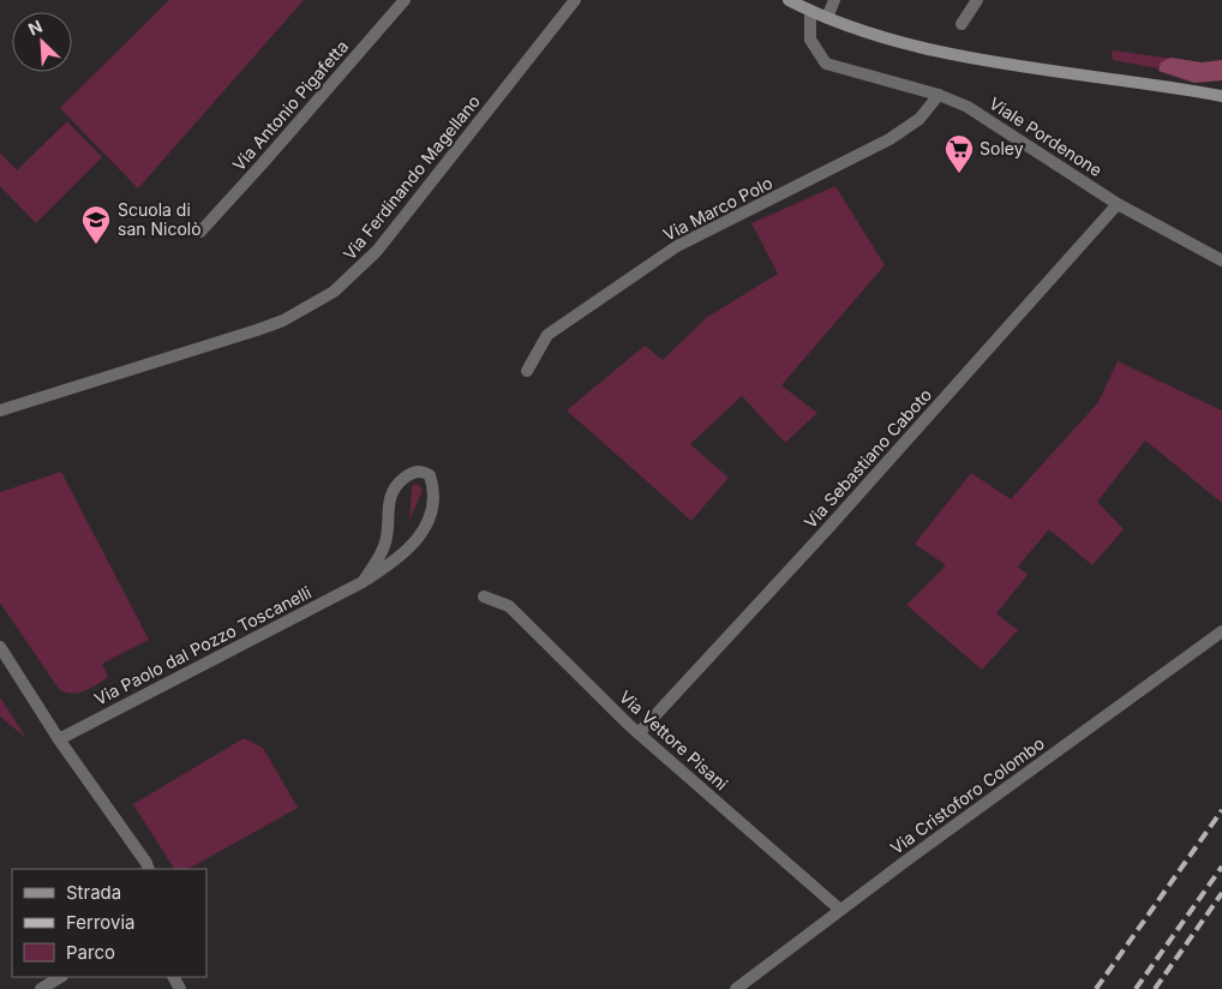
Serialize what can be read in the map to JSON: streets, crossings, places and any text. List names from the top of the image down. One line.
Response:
{"streets":{"street":["Via Antonio Pigafetta","Viale Pordenone","Via Ferdinando Magellano","Via Marco Polo","Via Sebastiano Caboto","Via Paolo dal Pozzo Toscanelli","Via Vettore Pisani","Via Cristoforo Colombo"]},"crossings":[["Viale Pordenone","Via Marco Polo"],["Viale Pordenone","Via Sebastiano Caboto"],["Via Sebastiano Caboto","Via Vettore Pisani"],["Via Vettore Pisani","Via Cristoforo Colombo"]],"places":{"supermarket":["Soley"],"school or university":["Scuola di san Nicolò"]},"legend":["Strada","Ferrovia","Parco"],"north":"top left"}
